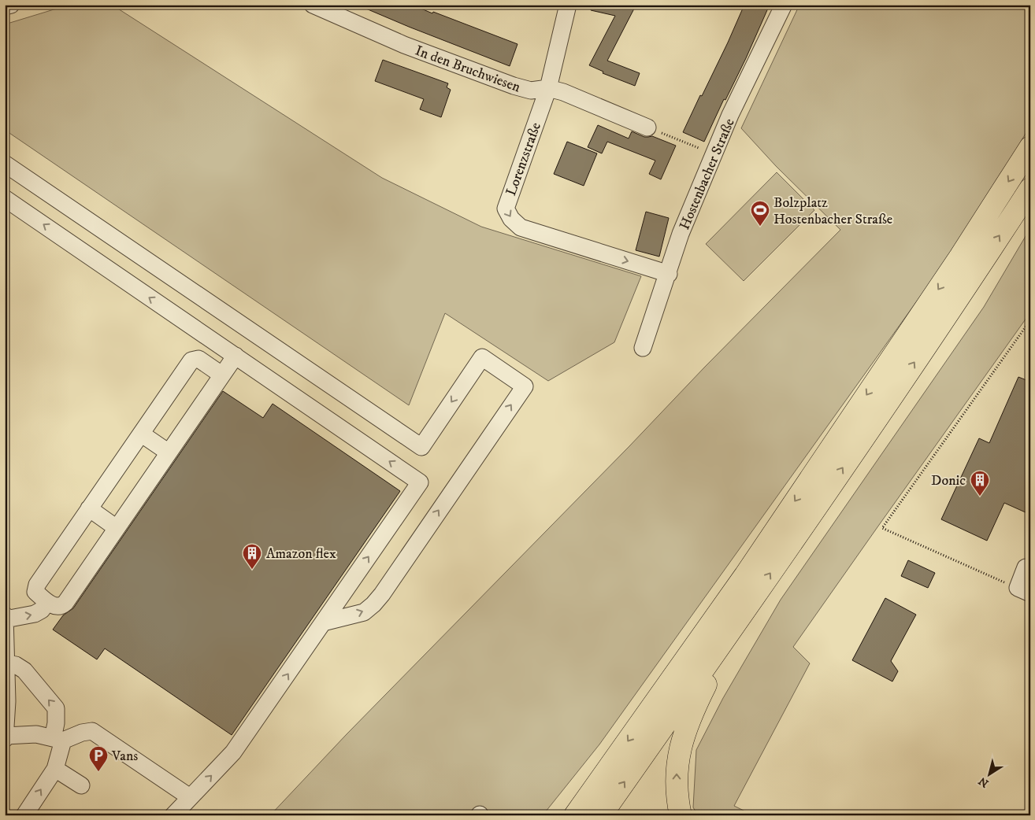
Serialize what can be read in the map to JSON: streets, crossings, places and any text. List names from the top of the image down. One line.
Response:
{"streets":{"street":["In den Bruchwiesen","Lorenzstraße","Hostenbacher Straße"]},"crossings":[["In den Bruchwiesen","Lorenzstraße"],["Lorenzstraße","Hostenbacher Straße"]],"places":{"sports":["Bolzplatz Hostenbacher Straße"],"building":["Donic","Amazon flex"],"parking":["Vans"]},"north":"bottom left"}
